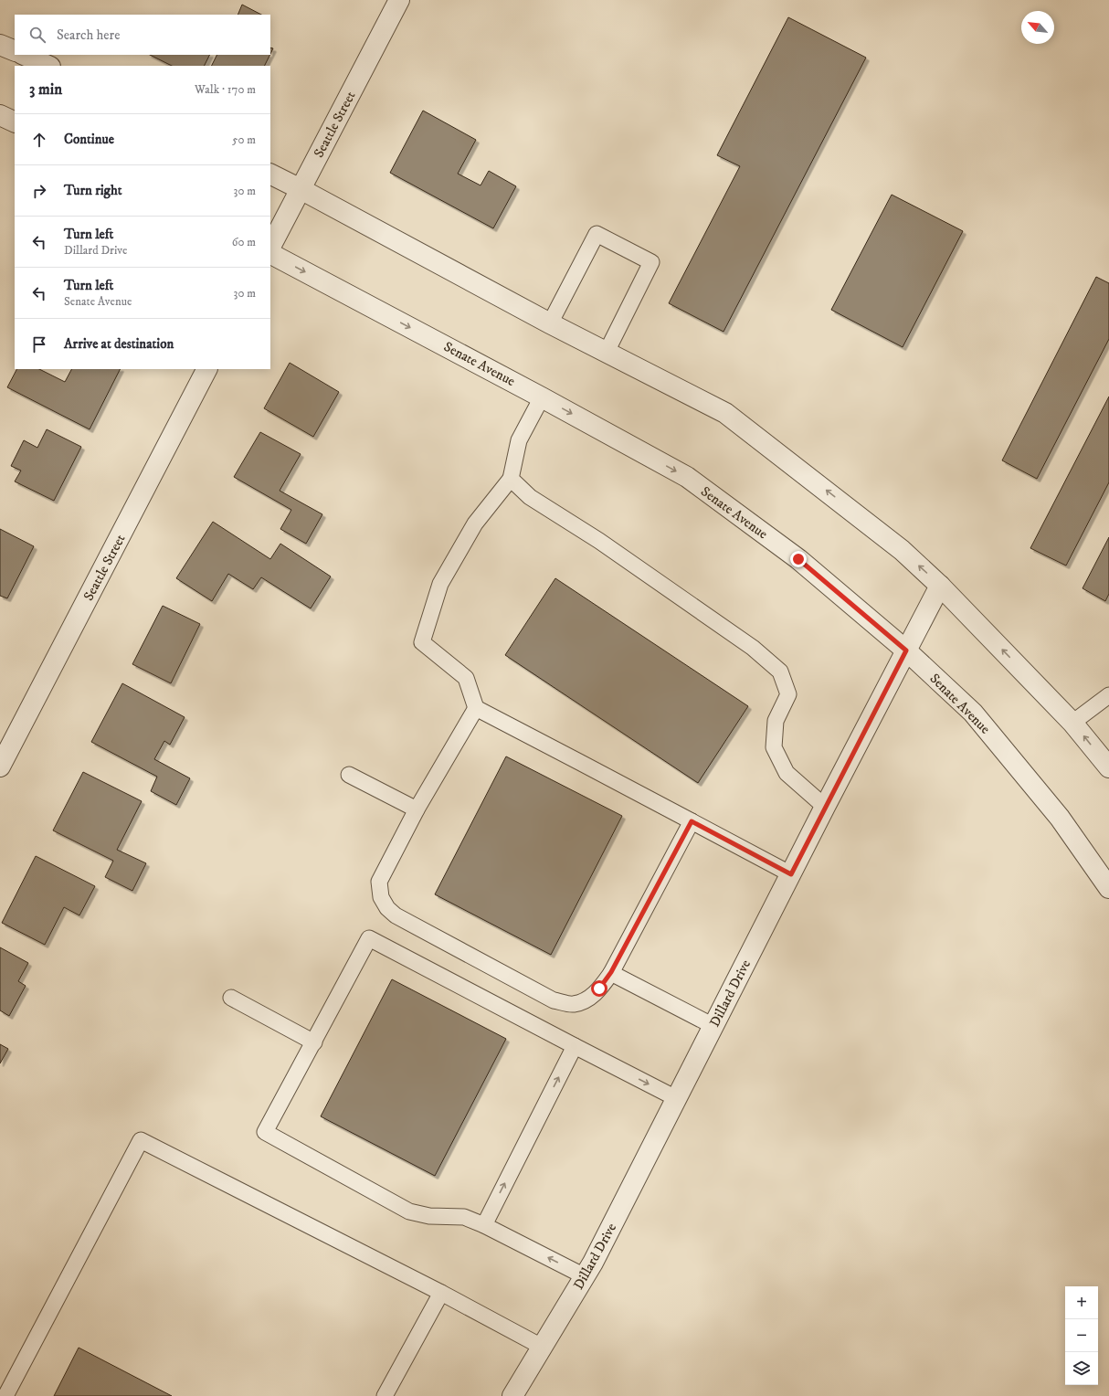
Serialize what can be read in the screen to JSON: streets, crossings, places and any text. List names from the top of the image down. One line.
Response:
{"streets":{"street":["Seattle Street","Senate Avenue","Dillard Drive"]},"crossings":[["Senate Avenue","Dillard Drive"]],"north":"top left","page":{"search":"Search here","heading":["3 min","Walk · 170 m"],"list":[["Continue","50 m"],["Turn right","30 m"],["Turn left","Dillard Drive","60 m"],["Turn left","Senate Avenue","30 m"],"Arrive at destination"],"map_buttons":["+","−"]}}
